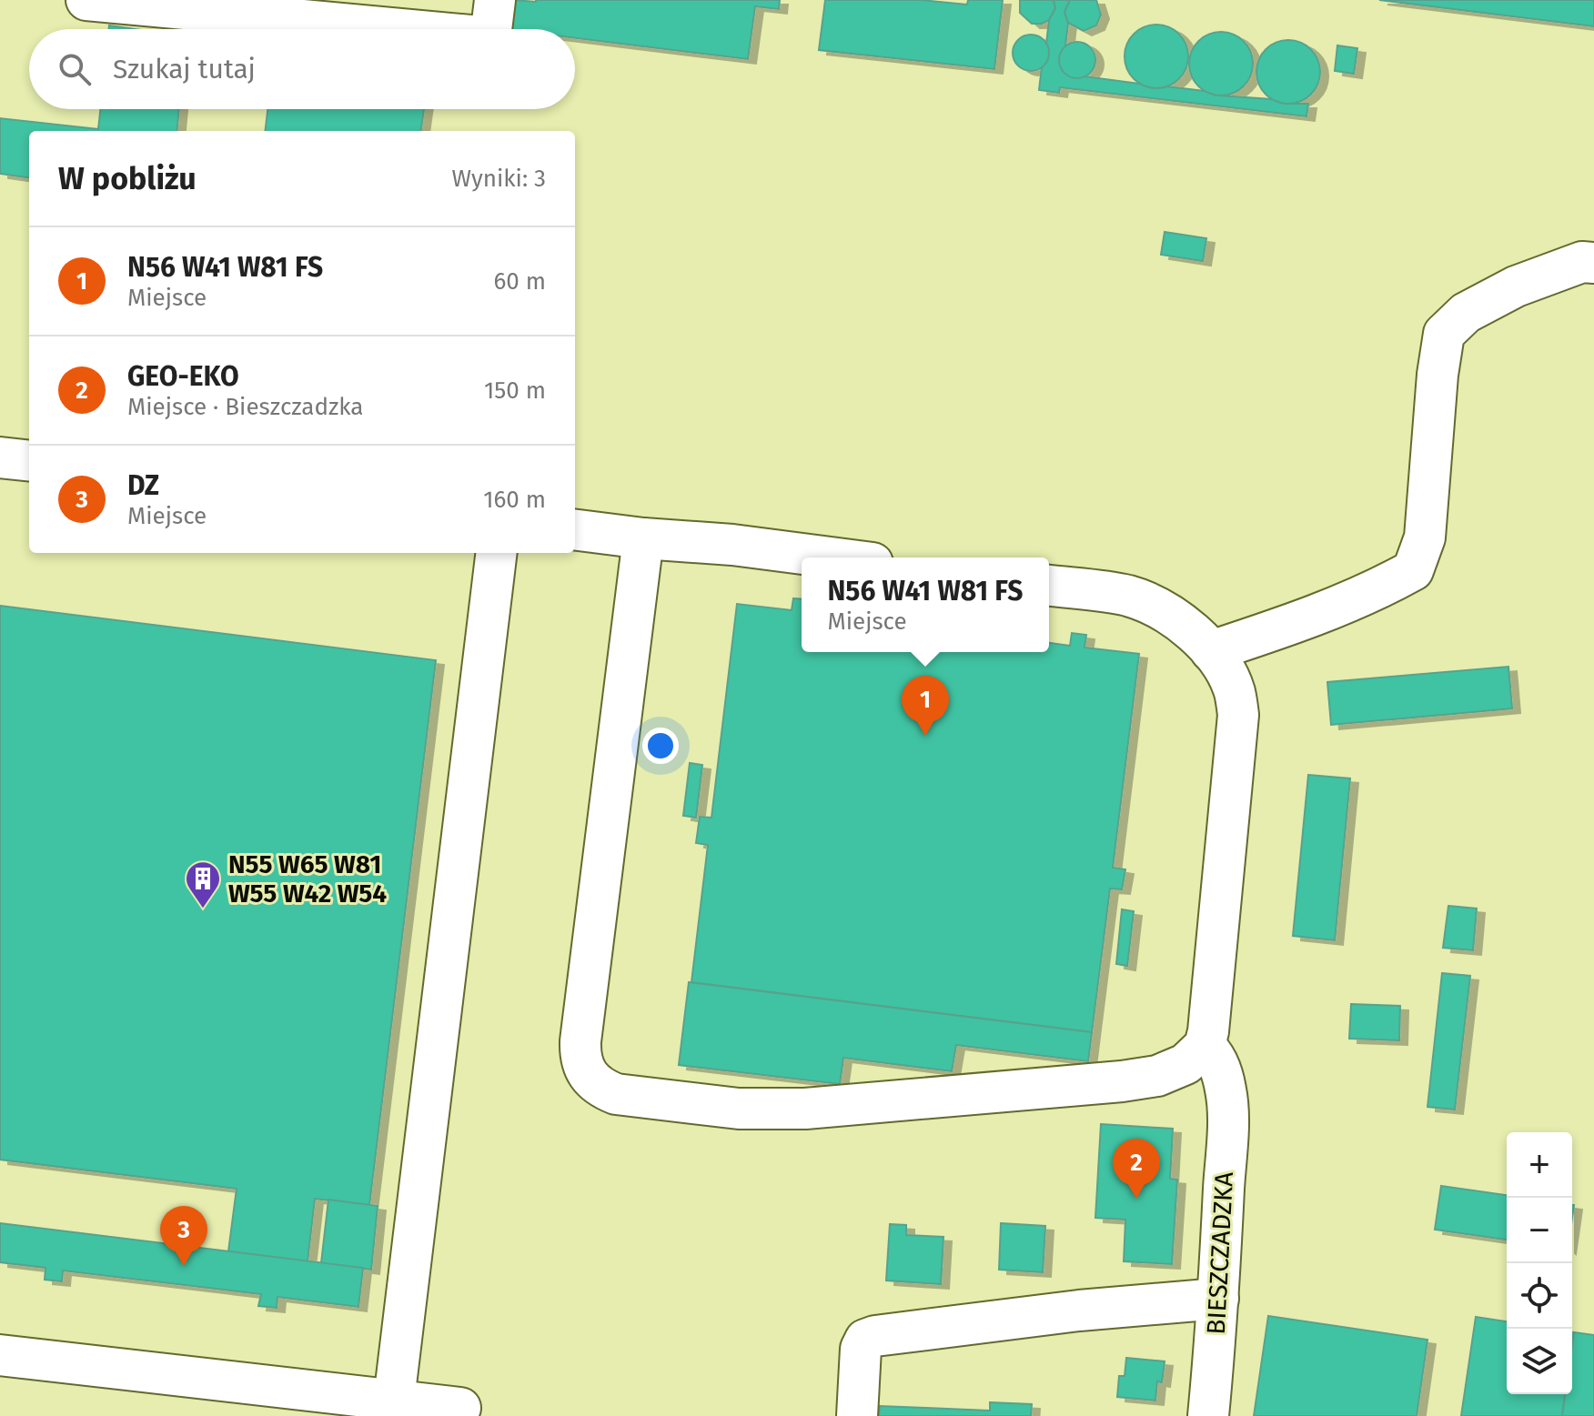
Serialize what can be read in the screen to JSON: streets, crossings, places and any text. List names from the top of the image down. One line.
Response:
{"streets":{"street":["BIESZCZADZKA"]},"places":{"building":["N55 W65 W81 W55 W42 W54"]},"page":{"search":"Szukaj tutaj","heading":["W pobliżu","Wyniki: 3"],"list":[{"mark":"1","name":"N56 W41 W81 FS","note":"Miejsce","value":"60 m"},{"mark":"2","name":"GEO-EKO","note":"Miejsce · Bieszczadzka","value":"150 m"},{"mark":"3","name":"DZ","note":"Miejsce","value":"160 m"}],"popup":["N56 W41 W81 FS","Miejsce"],"pins":["1","2","3"],"map_buttons":["+","−"]}}
